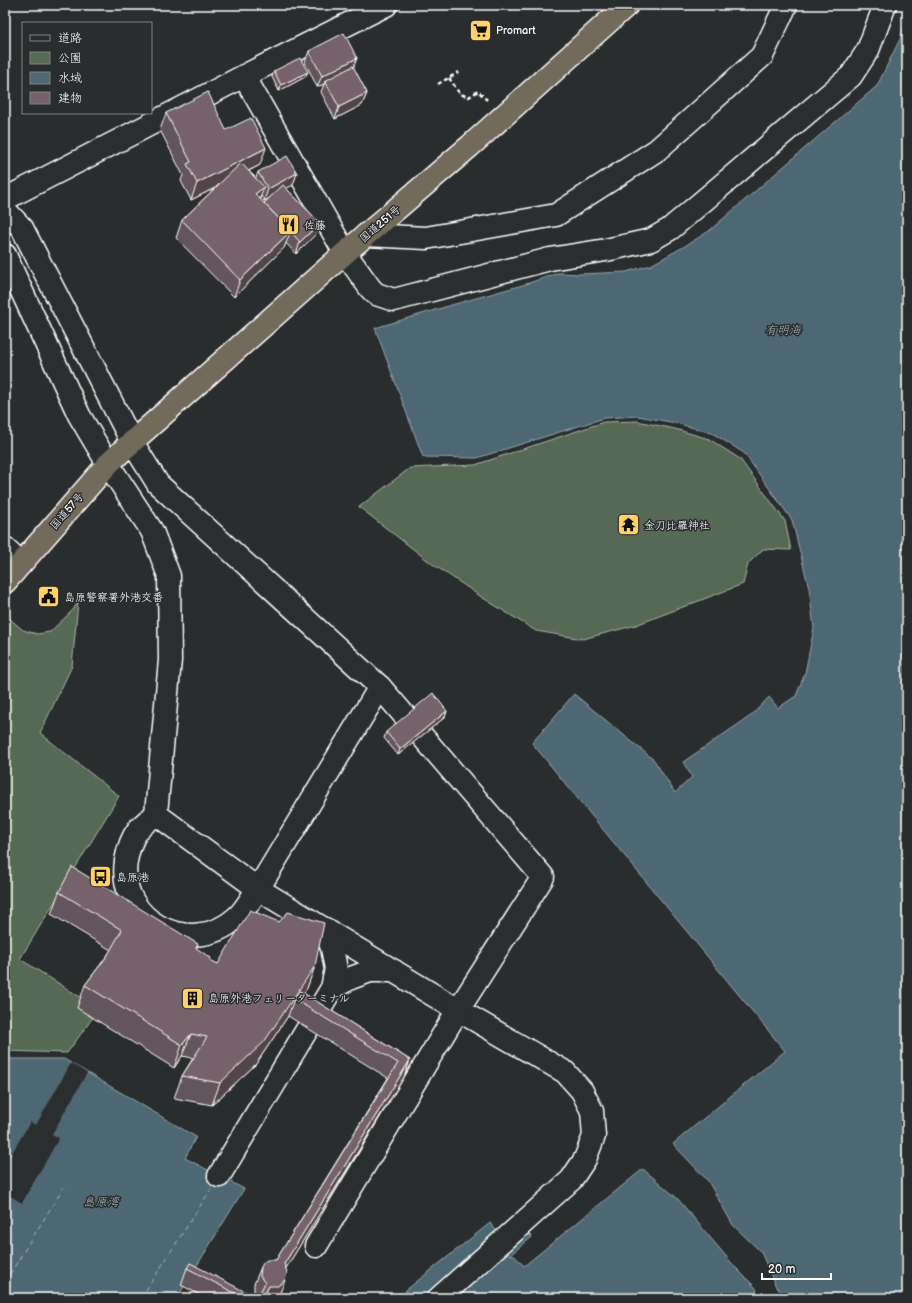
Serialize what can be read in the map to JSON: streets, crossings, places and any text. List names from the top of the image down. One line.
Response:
{"streets":{"highway":["国道251号","国道57号"]},"crossings":[["国道251号","国道57号"]],"water":["有明海","島原湾"],"places":{"supermarket":["Promart"],"restaurant":["佐藤"],"temple":["金刀比羅神社"],"public building":["島原警察署外港交番"],"bus stop":["島原港"],"building":["島原外港フェリーターミナル"]},"legend":["道路","公園","水域","建物"],"scale_bar":"20 m"}
